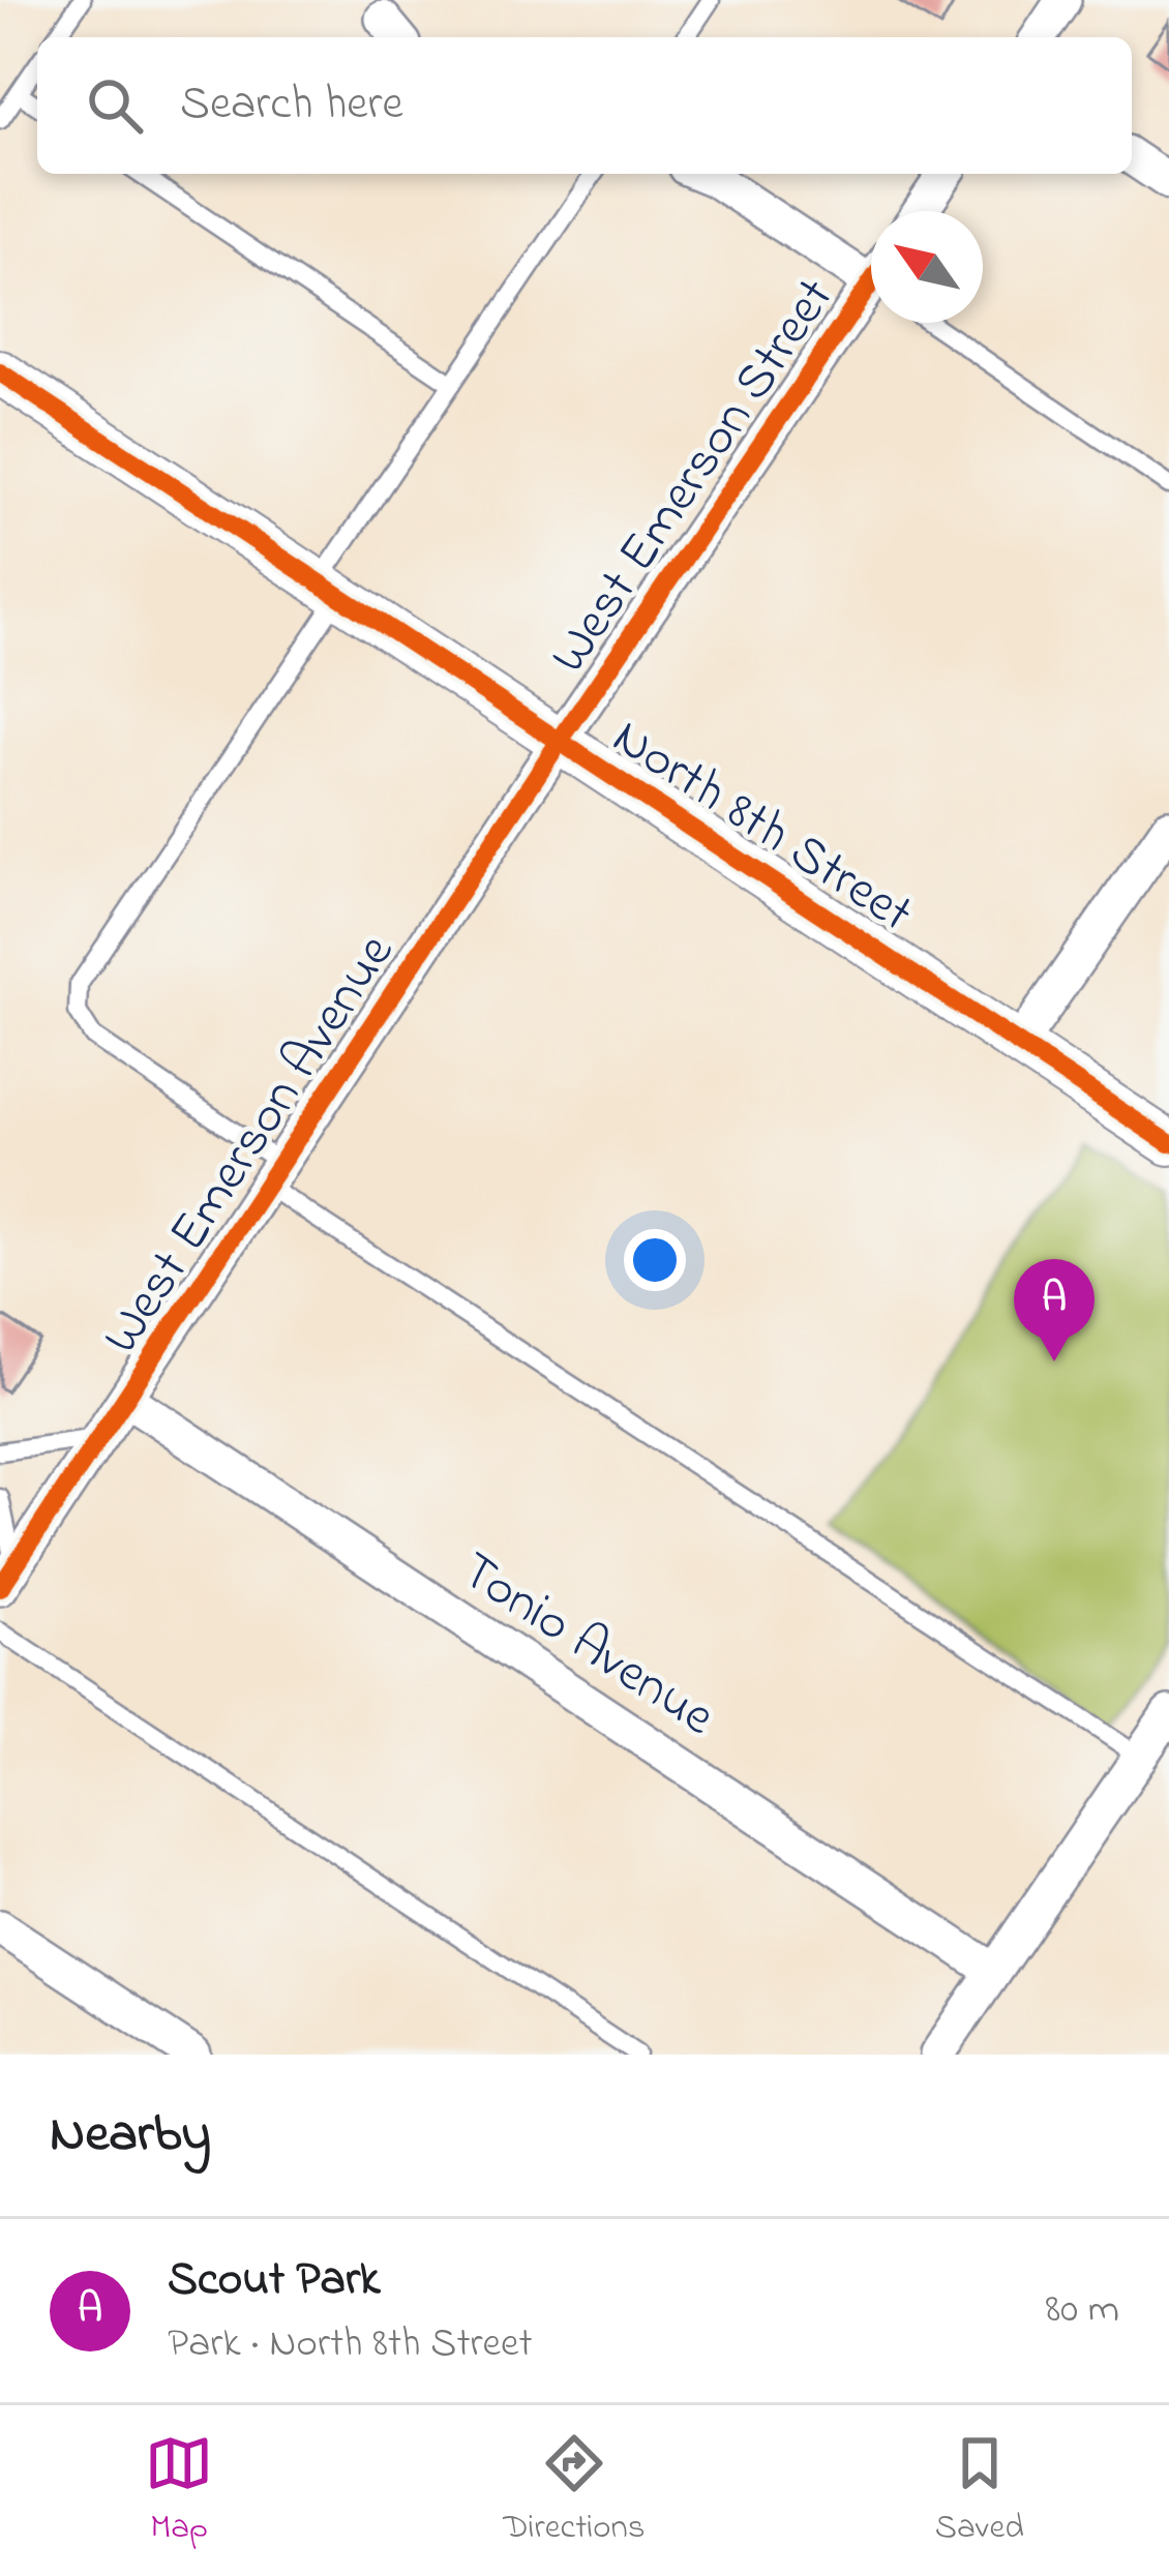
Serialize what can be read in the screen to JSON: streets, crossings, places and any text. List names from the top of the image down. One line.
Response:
{"streets":{"street":["West Emerson Street","North 8th Street","West Emerson Avenue","Tonio Avenue"]},"crossings":[["West Emerson Street","North 8th Street"],["West Emerson Street","West Emerson Avenue"],["North 8th Street","West Emerson Avenue"],["West Emerson Avenue","Tonio Avenue"]],"north":"top left","page":{"search":"Search here","pins":"A","heading":"Nearby","list":[{"mark":"A","name":"Scout Park","note":"Park · North 8th Street","value":"80 m"}],"nav":["Map","Directions","Saved"]}}
